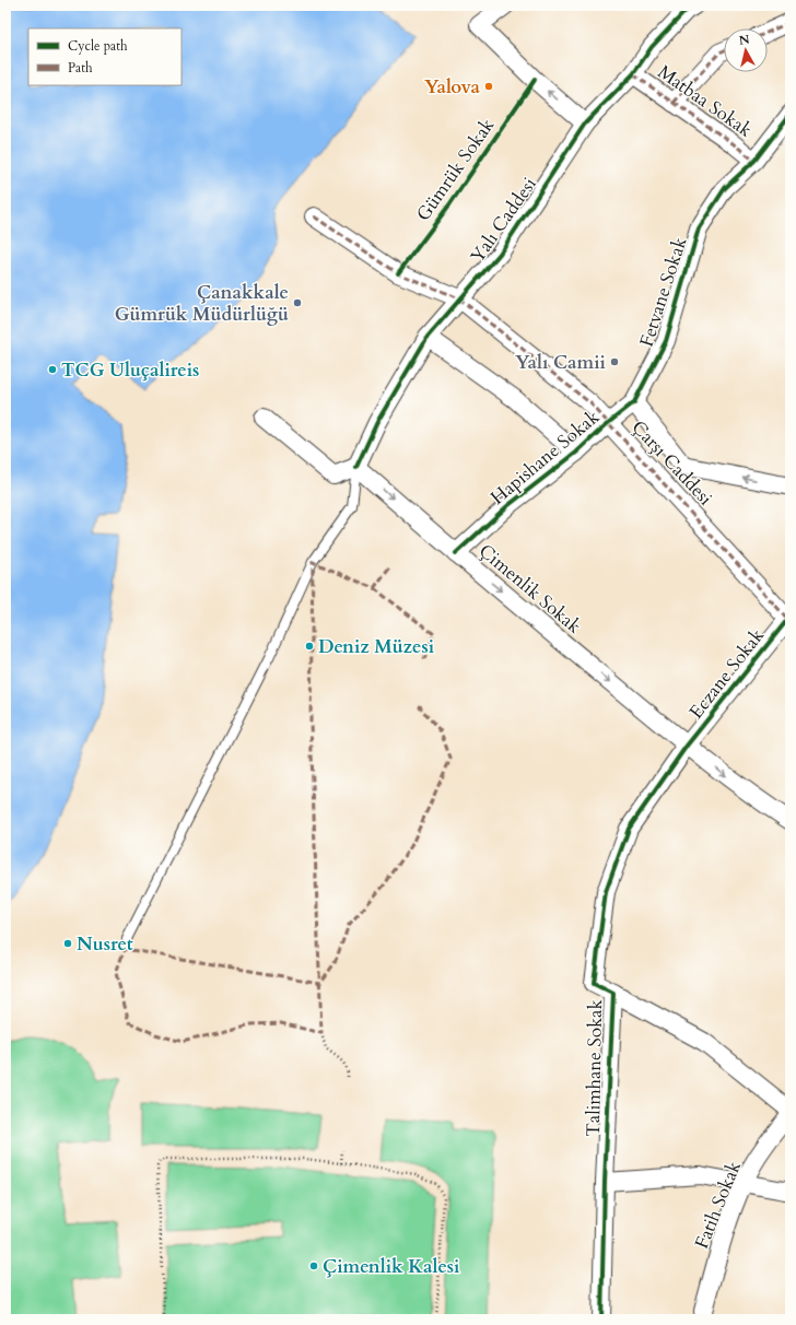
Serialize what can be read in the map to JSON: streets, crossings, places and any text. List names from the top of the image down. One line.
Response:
{"streets":{"street":["Matbaa Sokak","Yalı Caddesi","Fetvane Sokak","Hapishane Sokak","Çarşı Caddesi","Çimenlik Sokak","Eczane Sokak","Talimhane Sokak","Fatih Sokak"],"cycle path":["Gümrük Sokak"]},"crossings":[["Matbaa Sokak","Yalı Caddesi"],["Matbaa Sokak","Fetvane Sokak"],["Yalı Caddesi","Çarşı Caddesi"],["Yalı Caddesi","Çimenlik Sokak"],["Fetvane Sokak","Hapishane Sokak"],["Hapishane Sokak","Çarşı Caddesi"],["Hapishane Sokak","Çimenlik Sokak"],["Çarşı Caddesi","Eczane Sokak"],["Çimenlik Sokak","Eczane Sokak"],["Çimenlik Sokak","Talimhane Sokak"],["Eczane Sokak","Talimhane Sokak"]],"one_way":["Çimenlik Sokak"],"places":["Yalova","Çanakkale Gümrük Müdürlüğü","Yalı Camii","TCG Uluçalireis","Deniz Müzesi","Nusret","Çimenlik Kalesi"],"legend":["Cycle path","Path"],"north":"top"}
